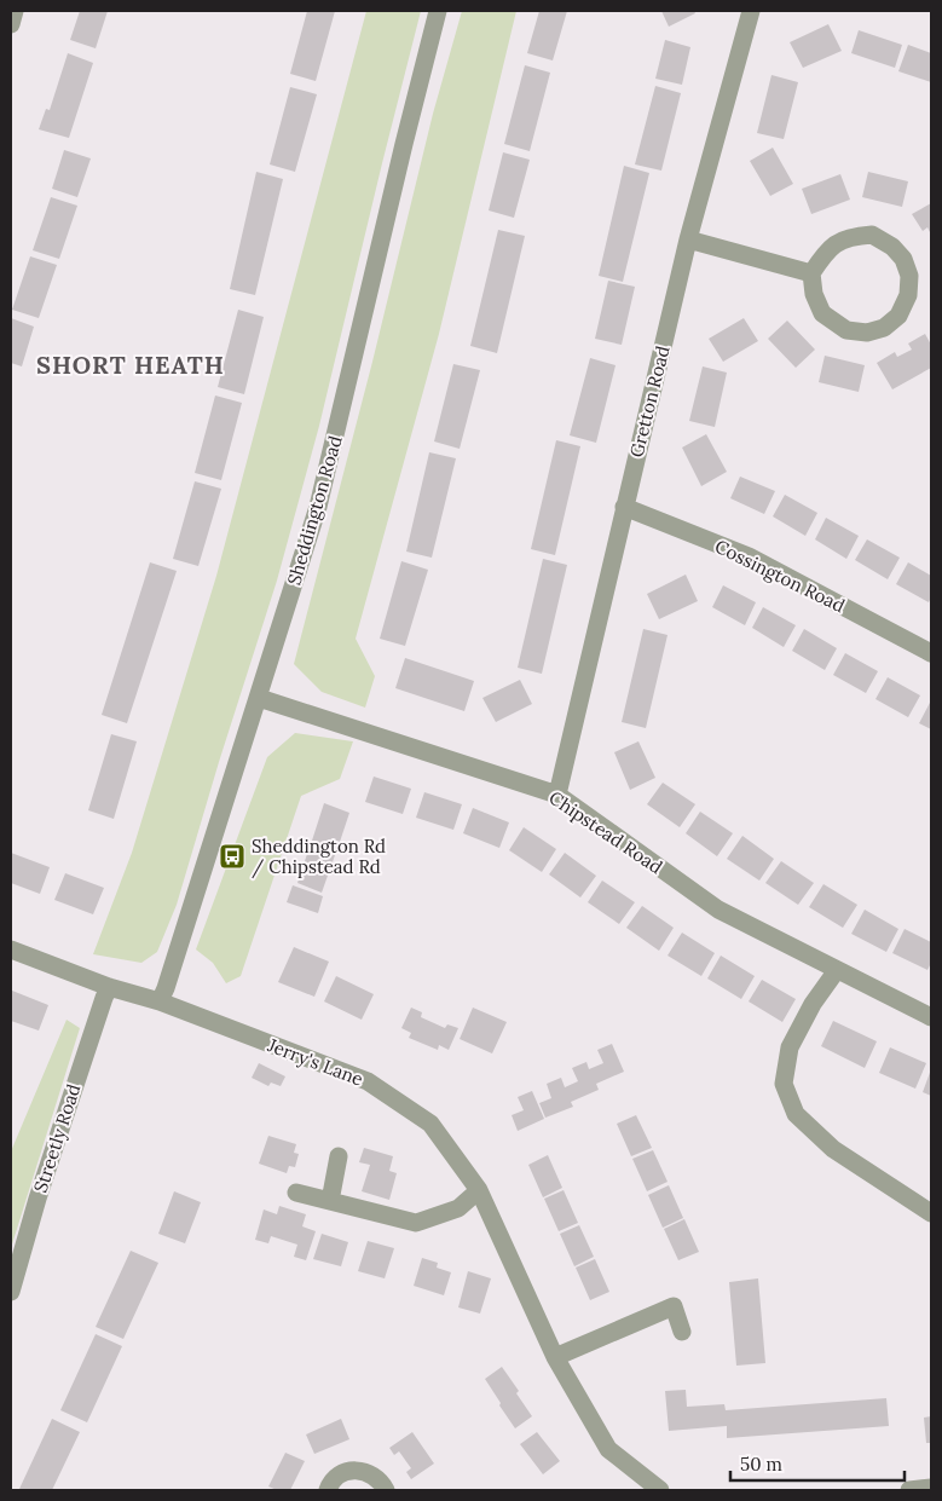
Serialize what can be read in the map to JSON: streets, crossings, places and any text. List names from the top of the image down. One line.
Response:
{"streets":{"street":["Gretton Road","Sheddington Road","Cossington Road","Chipstead Road","Jerry's Lane","Streetly Road"]},"crossings":[["Gretton Road","Cossington Road"],["Gretton Road","Chipstead Road"],["Sheddington Road","Chipstead Road"],["Sheddington Road","Jerry's Lane"],["Jerry's Lane","Streetly Road"]],"districts":["SHORT HEATH"],"places":{"bus stop":["Sheddington Rd / Chipstead Rd"]},"scale_bar":"50 m"}
